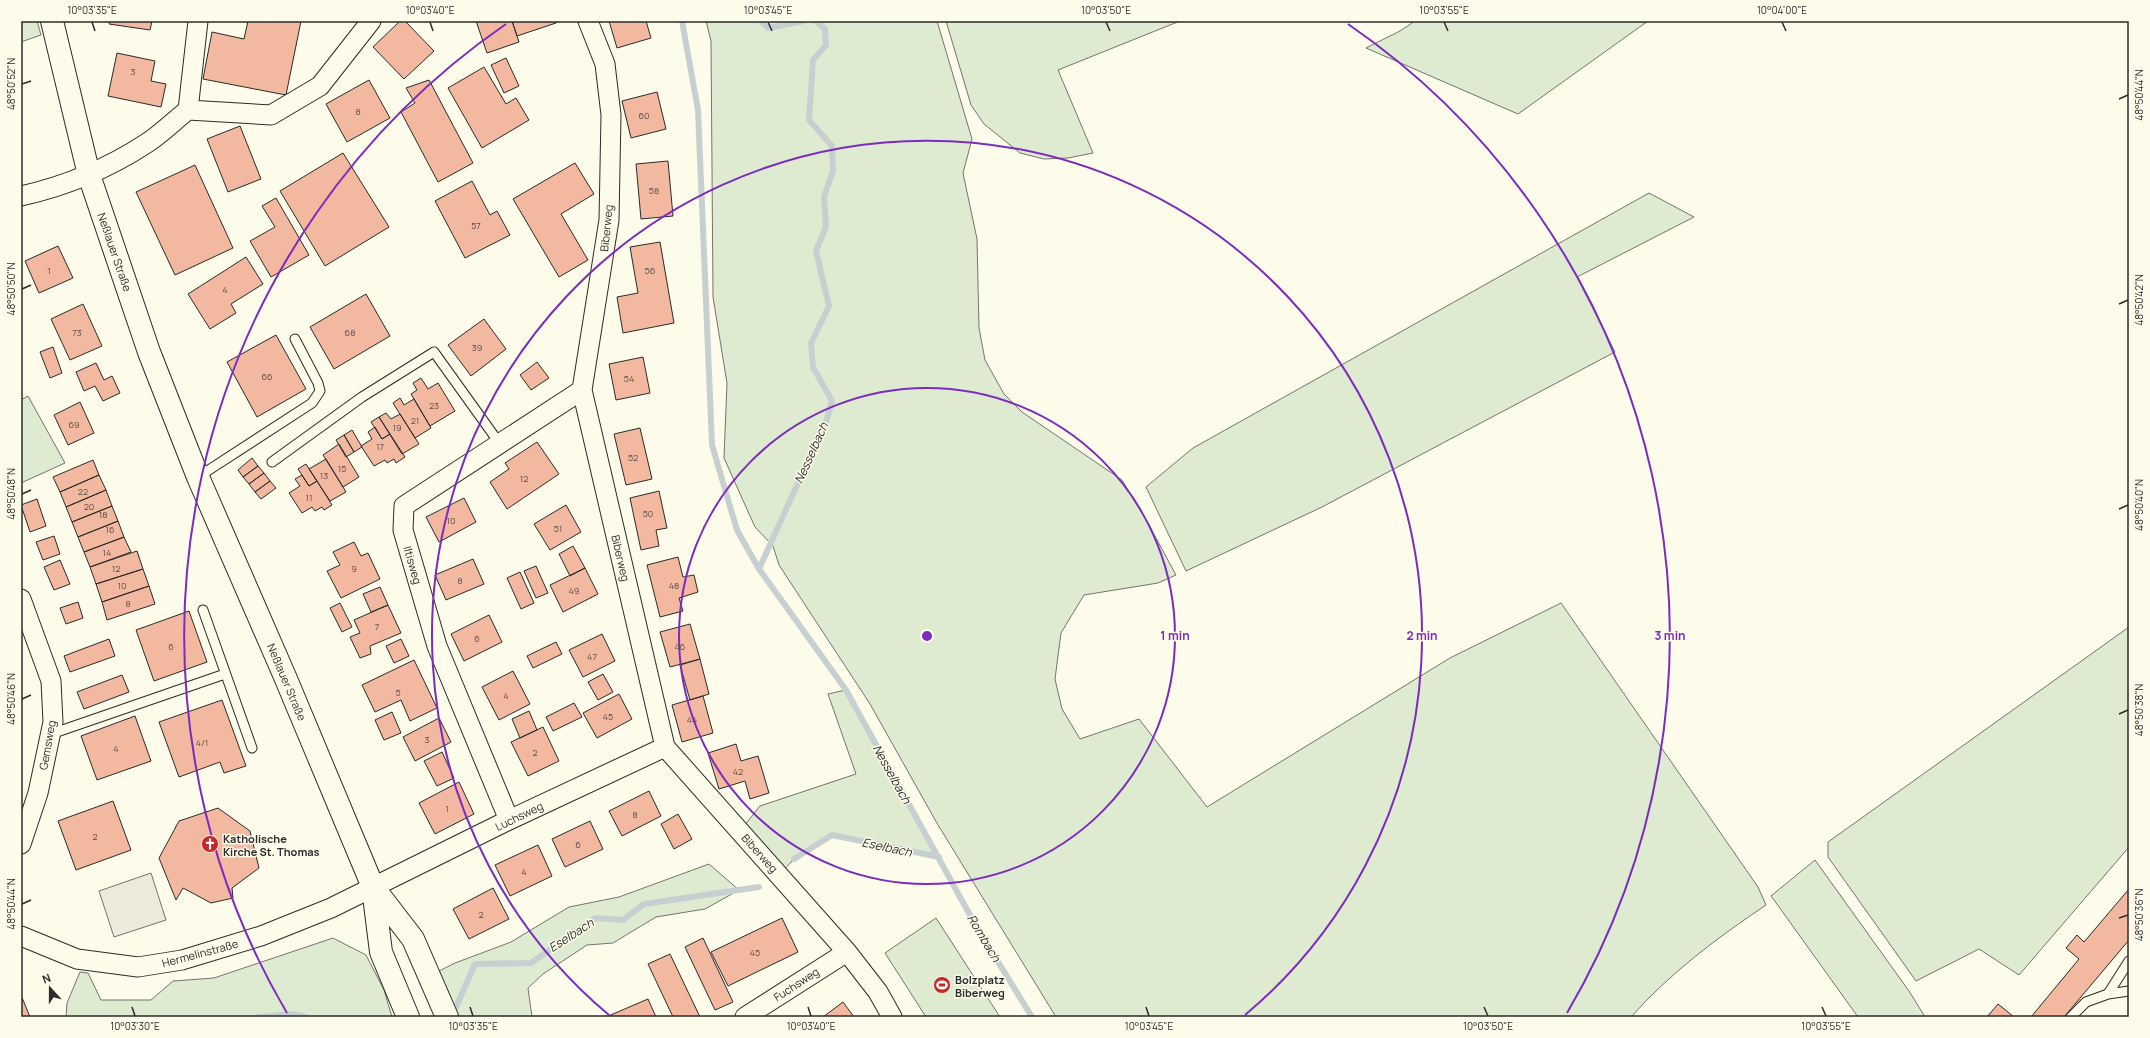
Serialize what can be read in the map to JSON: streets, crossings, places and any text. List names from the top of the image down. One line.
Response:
{"streets":{"main road":["Neßlauer Straße"],"street":["Biberweg","Iltisweg","Gemsweg","Luchsweg","Hermelinstraße","Fuchsweg"]},"crossings":[["Biberweg","Iltisweg"],["Biberweg","Luchsweg"],["Biberweg","Fuchsweg"],["Neßlauer Straße","Luchsweg"],["Neßlauer Straße","Hermelinstraße"],["Iltisweg","Luchsweg"],["Luchsweg","Hermelinstraße"]],"water":["Nesselbach","Eselbach","Rombach"],"places":{"church":["Katholische Kirche St. Thomas"],"sports":["Bolzplatz Biberweg"]},"house_numbers":["3","8","60","58","57","1","56","4","73","68","39","66","54","23","21","69","19","17","52","15","13","12","22","11","20","50","18","10","51","16","14","12","9","8","10","48","49","8","7","6","6","46","47","5","4","45","44","3","4/1","4","2","42","1","8","2","6","4","2","45"],"north":"top","coordinates":["10°03'35\"E","10°03'40\"E","10°03'45\"E","10°03'50\"E","10°03'55\"E","10°04'00\"E","48°50'52\"N","48°50'44\"N","48°50'50\"N","48°50'42\"N","48°50'48\"N","48°50'40\"N","48°50'46\"N","48°50'38\"N","48°50'36\"N","10°03'30\"E"],"rings":["1 min","2 min","3 min"]}
